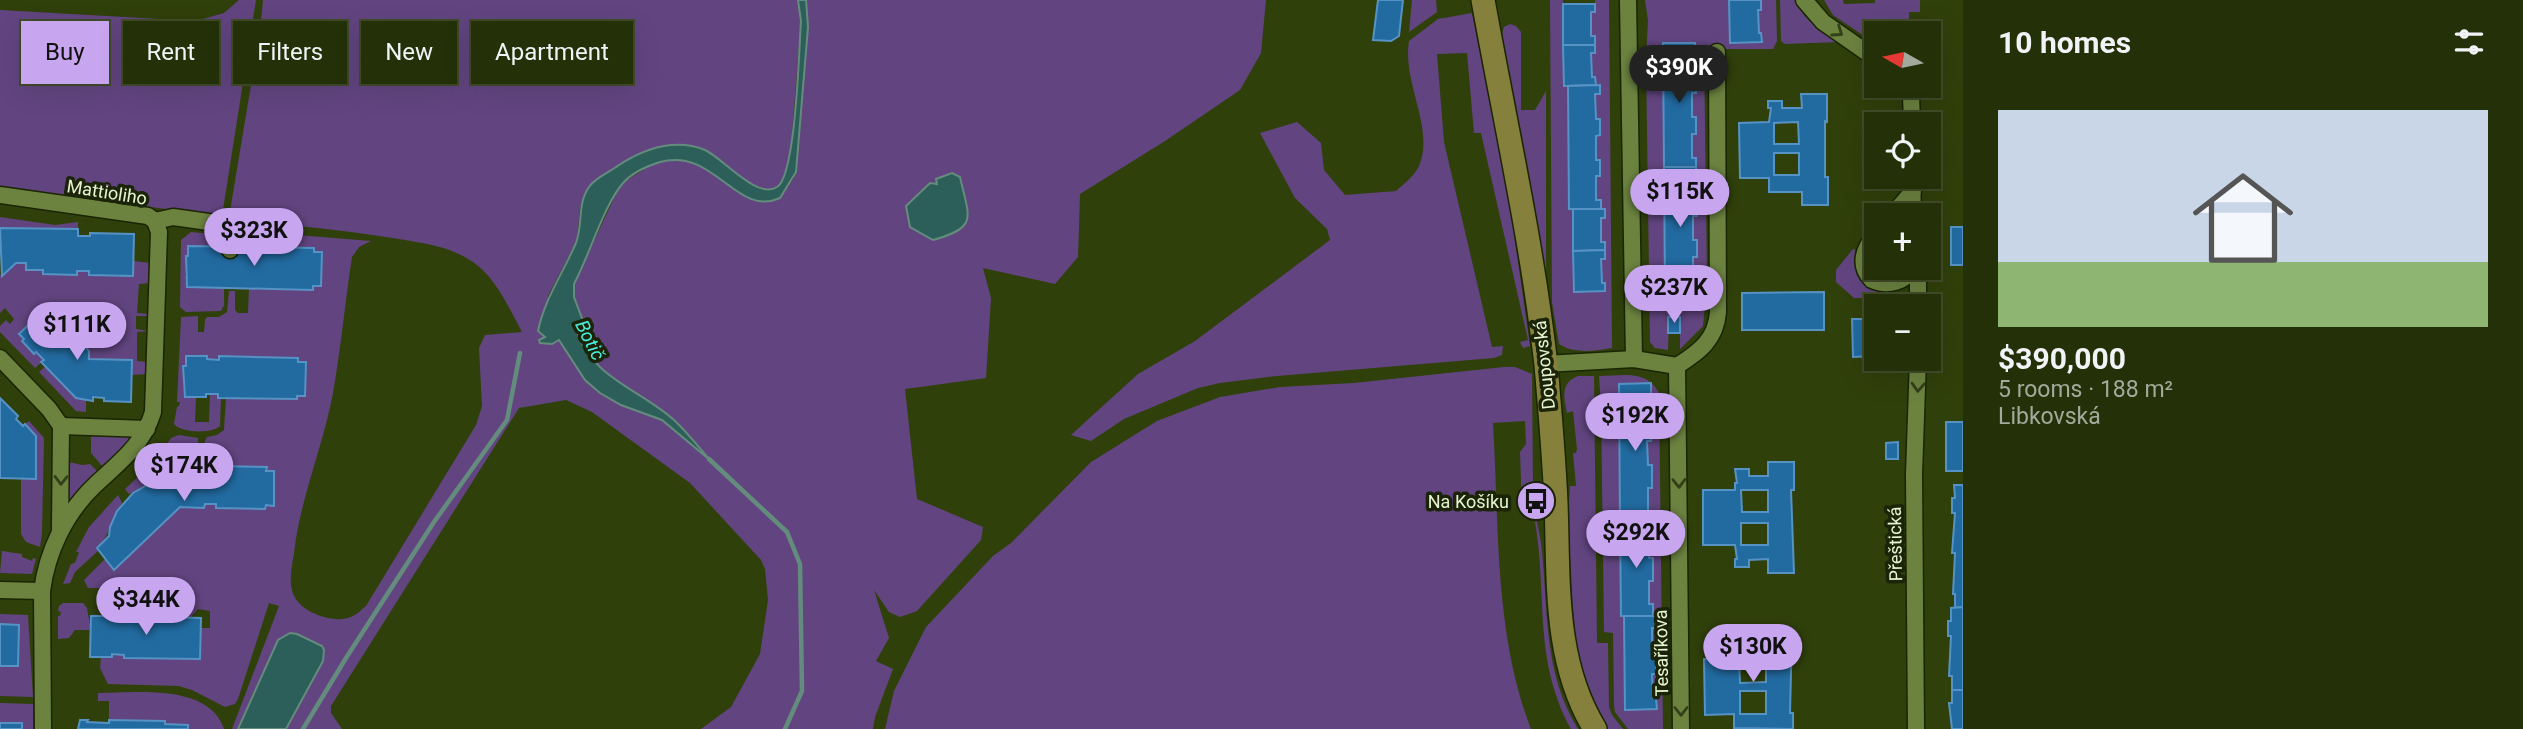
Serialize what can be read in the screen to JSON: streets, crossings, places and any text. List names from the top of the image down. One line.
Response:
{"streets":{"street":["Mattioliho","Doupovská","Přeštická","Tesaříkova"]},"one_way":["Přeštická","Tesaříkova"],"water":["Botič"],"places":{"bus stop":["Na Košíku"]},"north":"left","page":{"heading":"10 homes","map_buttons":["+","−"],"chip":["Buy","Rent","Filters","New","Apartment"],"price":["$390K","$115K","$323K","$237K","$111K","$192K","$174K","$292K","$344K","$130K"],"list":[{"name":"$390,000","note":"5 rooms · 188 m² · Libkovská"}]}}
